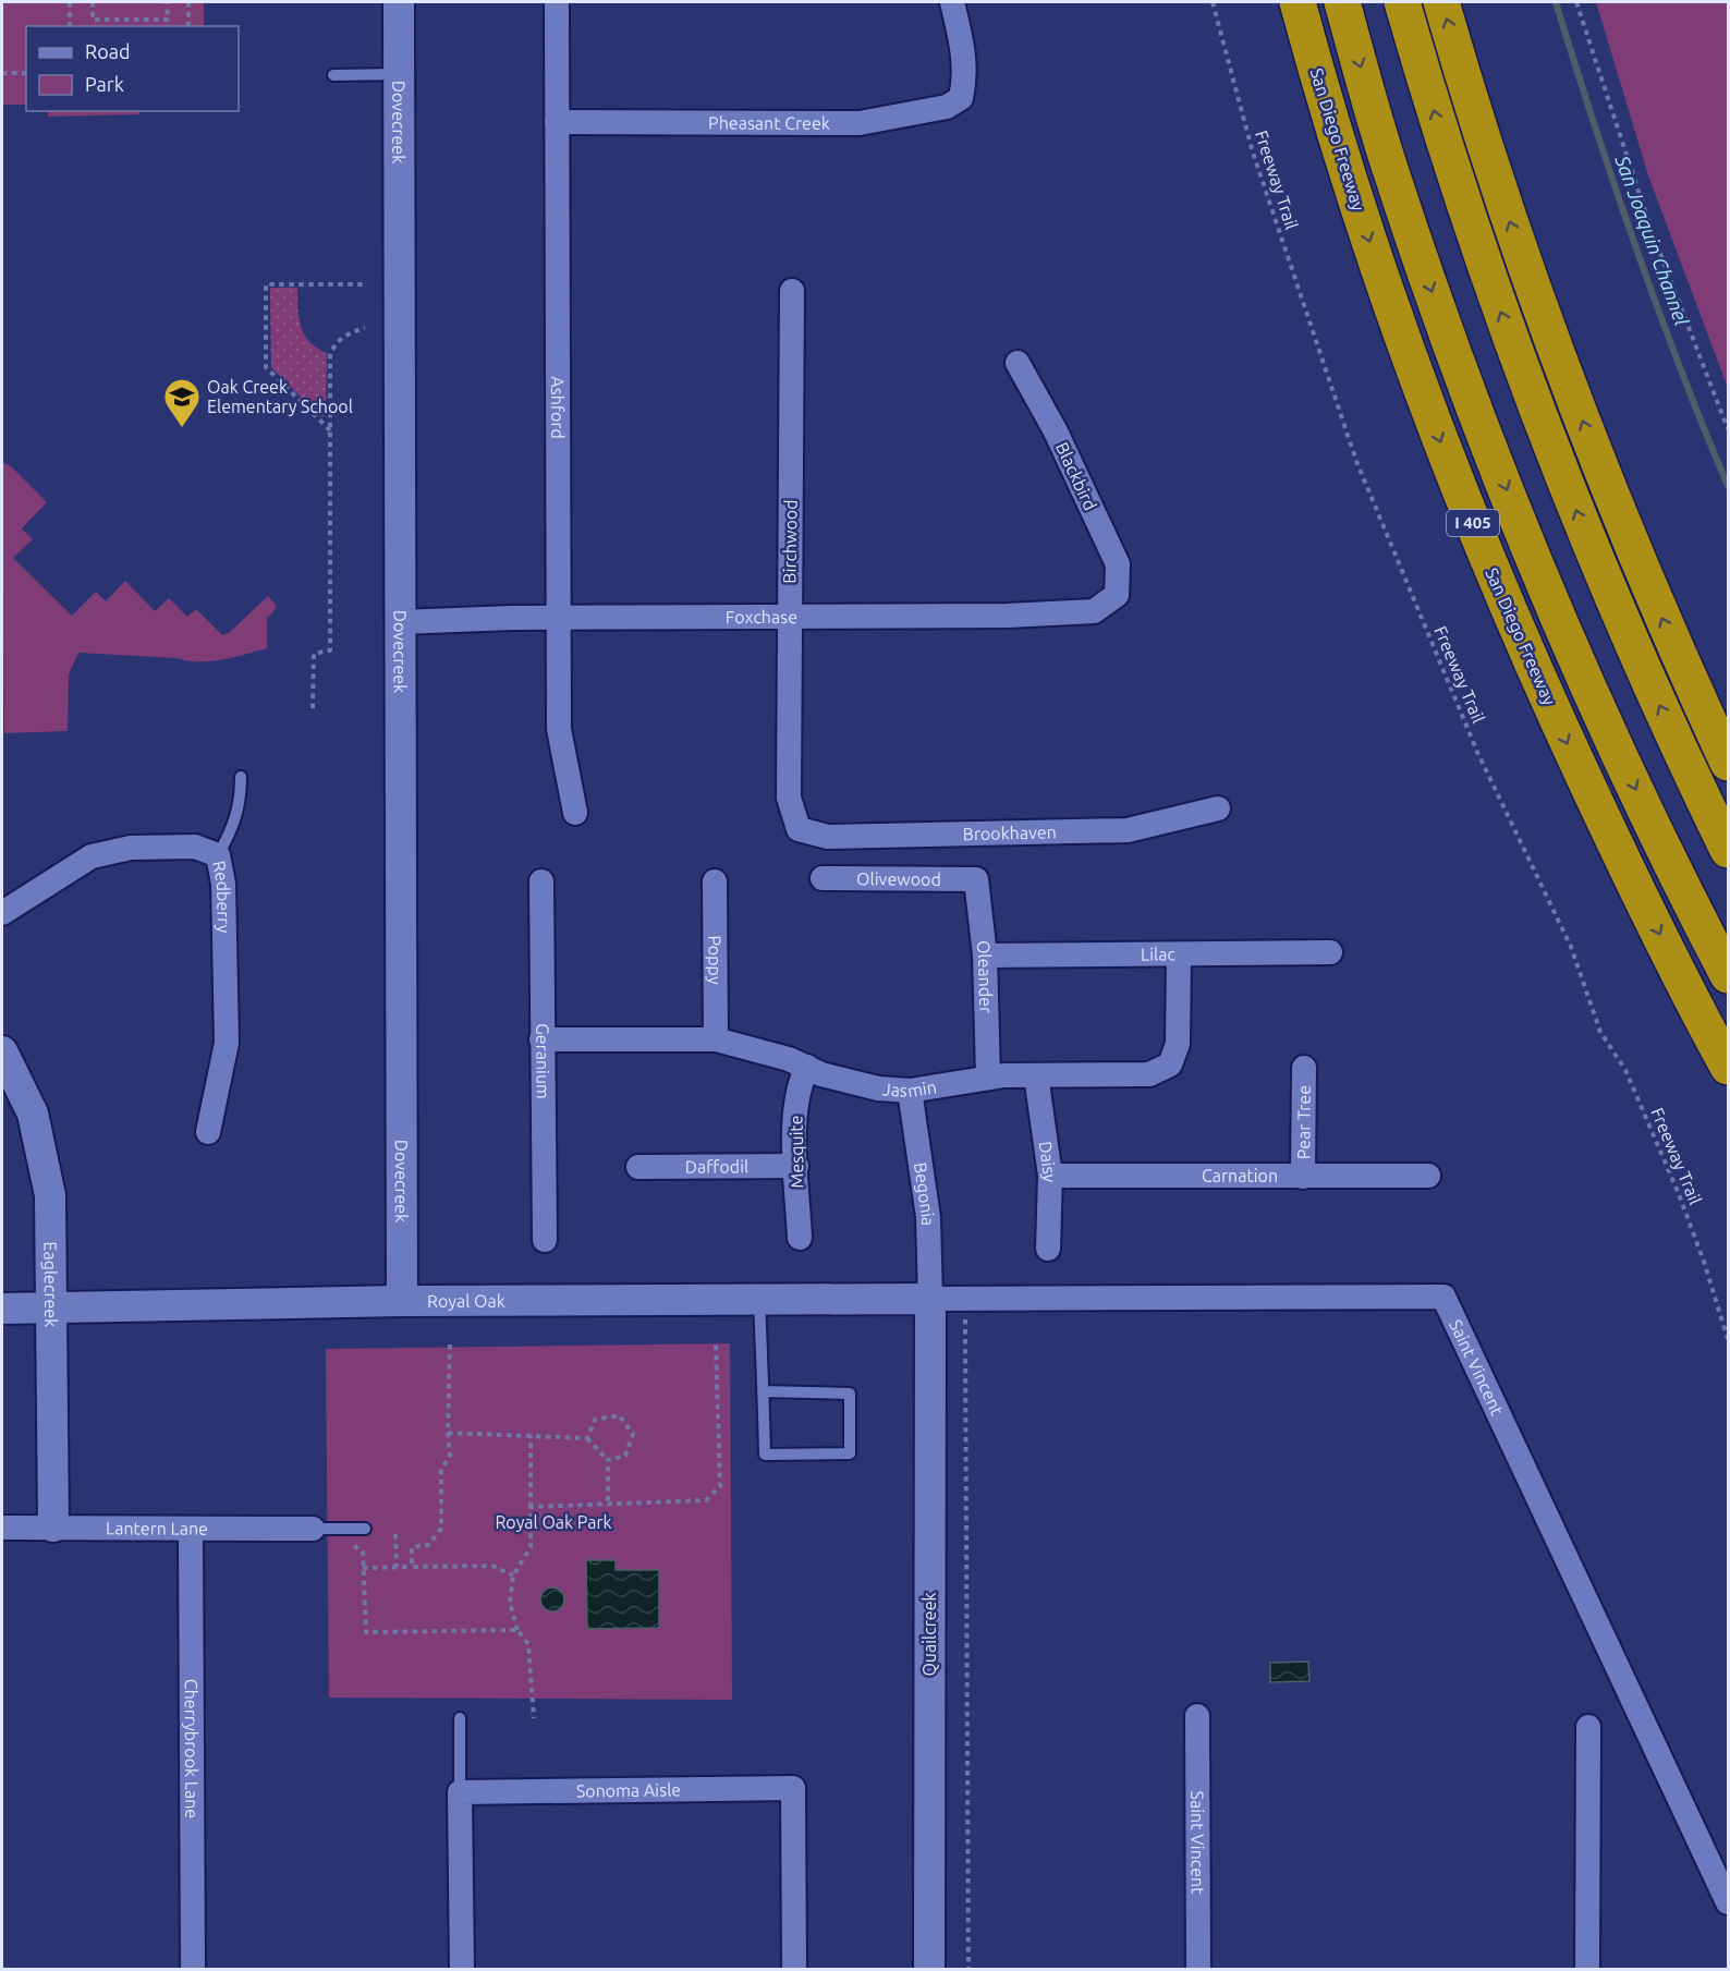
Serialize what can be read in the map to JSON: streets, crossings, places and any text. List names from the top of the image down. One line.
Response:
{"streets":{"highway":["San Diego Freeway","I 405"],"street":["Dovecreek","Pheasant Creek","Ashford","Blackbird","Birchwood","Foxchase","Brookhaven","Olivewood","Redberry","Lilac","Poppy","Oleander","Geranium","Jasmin","Pear Tree","Mesquite","Daisy","Daffodil","Carnation","Begonia","Eaglecreek","Royal Oak","Saint Vincent","Lantern Lane","Quailcreek","Cherrybrook Lane","Sonoma Aisle"],"path":["Freeway Trail"]},"crossings":[["Dovecreek","Foxchase"],["Dovecreek","Royal Oak"],["Pheasant Creek","Ashford"],["Ashford","Foxchase"],["Blackbird","Foxchase"],["Birchwood","Foxchase"],["Birchwood","Brookhaven"],["Olivewood","Oleander"],["Lilac","Oleander"],["Lilac","Jasmin"],["Poppy","Jasmin"],["Oleander","Jasmin"],["Geranium","Jasmin"],["Jasmin","Mesquite"],["Jasmin","Daisy"],["Jasmin","Begonia"],["Pear Tree","Carnation"],["Mesquite","Daffodil"],["Daisy","Carnation"],["Begonia","Royal Oak"],["Begonia","Saint Vincent"],["Begonia","Quailcreek"],["Eaglecreek","Royal Oak"],["Eaglecreek","Lantern Lane"],["Royal Oak","Saint Vincent"],["Royal Oak","Quailcreek"],["Saint Vincent","Quailcreek"],["Lantern Lane","Cherrybrook Lane"]],"water":["San Joaquin Channel"],"parks":["Royal Oak Park"],"places":{"school or university":["Oak Creek Elementary School"]},"legend":["Road","Park"]}
